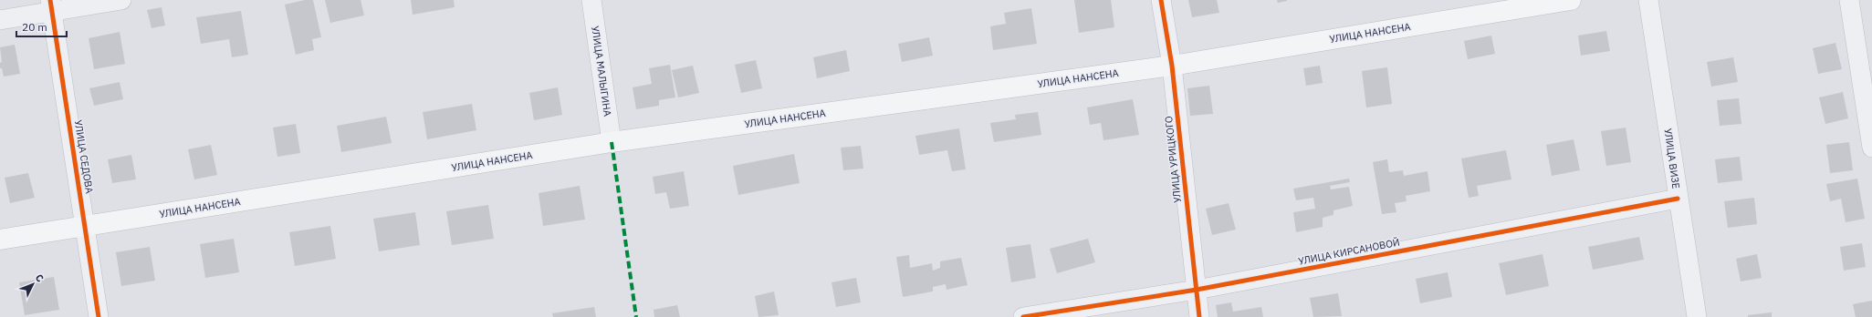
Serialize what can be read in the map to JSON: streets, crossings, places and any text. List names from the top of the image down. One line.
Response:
{"streets":{"main road":["УЛИЦА НАНСЕНА"],"street":["УЛИЦА МАЛЫГИНА","УЛИЦА СЕДОВА","УЛИЦА ВИЗЕ","УЛИЦА УРИЦКОГО","УЛИЦА КИРСАНОВОЙ"]},"crossings":[["УЛИЦА НАНСЕНА","УЛИЦА МАЛЫГИНА"],["УЛИЦА НАНСЕНА","УЛИЦА СЕДОВА"],["УЛИЦА НАНСЕНА","УЛИЦА УРИЦКОГО"],["УЛИЦА ВИЗЕ","УЛИЦА КИРСАНОВОЙ"],["УЛИЦА УРИЦКОГО","УЛИЦА КИРСАНОВОЙ"]],"scale_bar":"20 m","north":"top right"}
